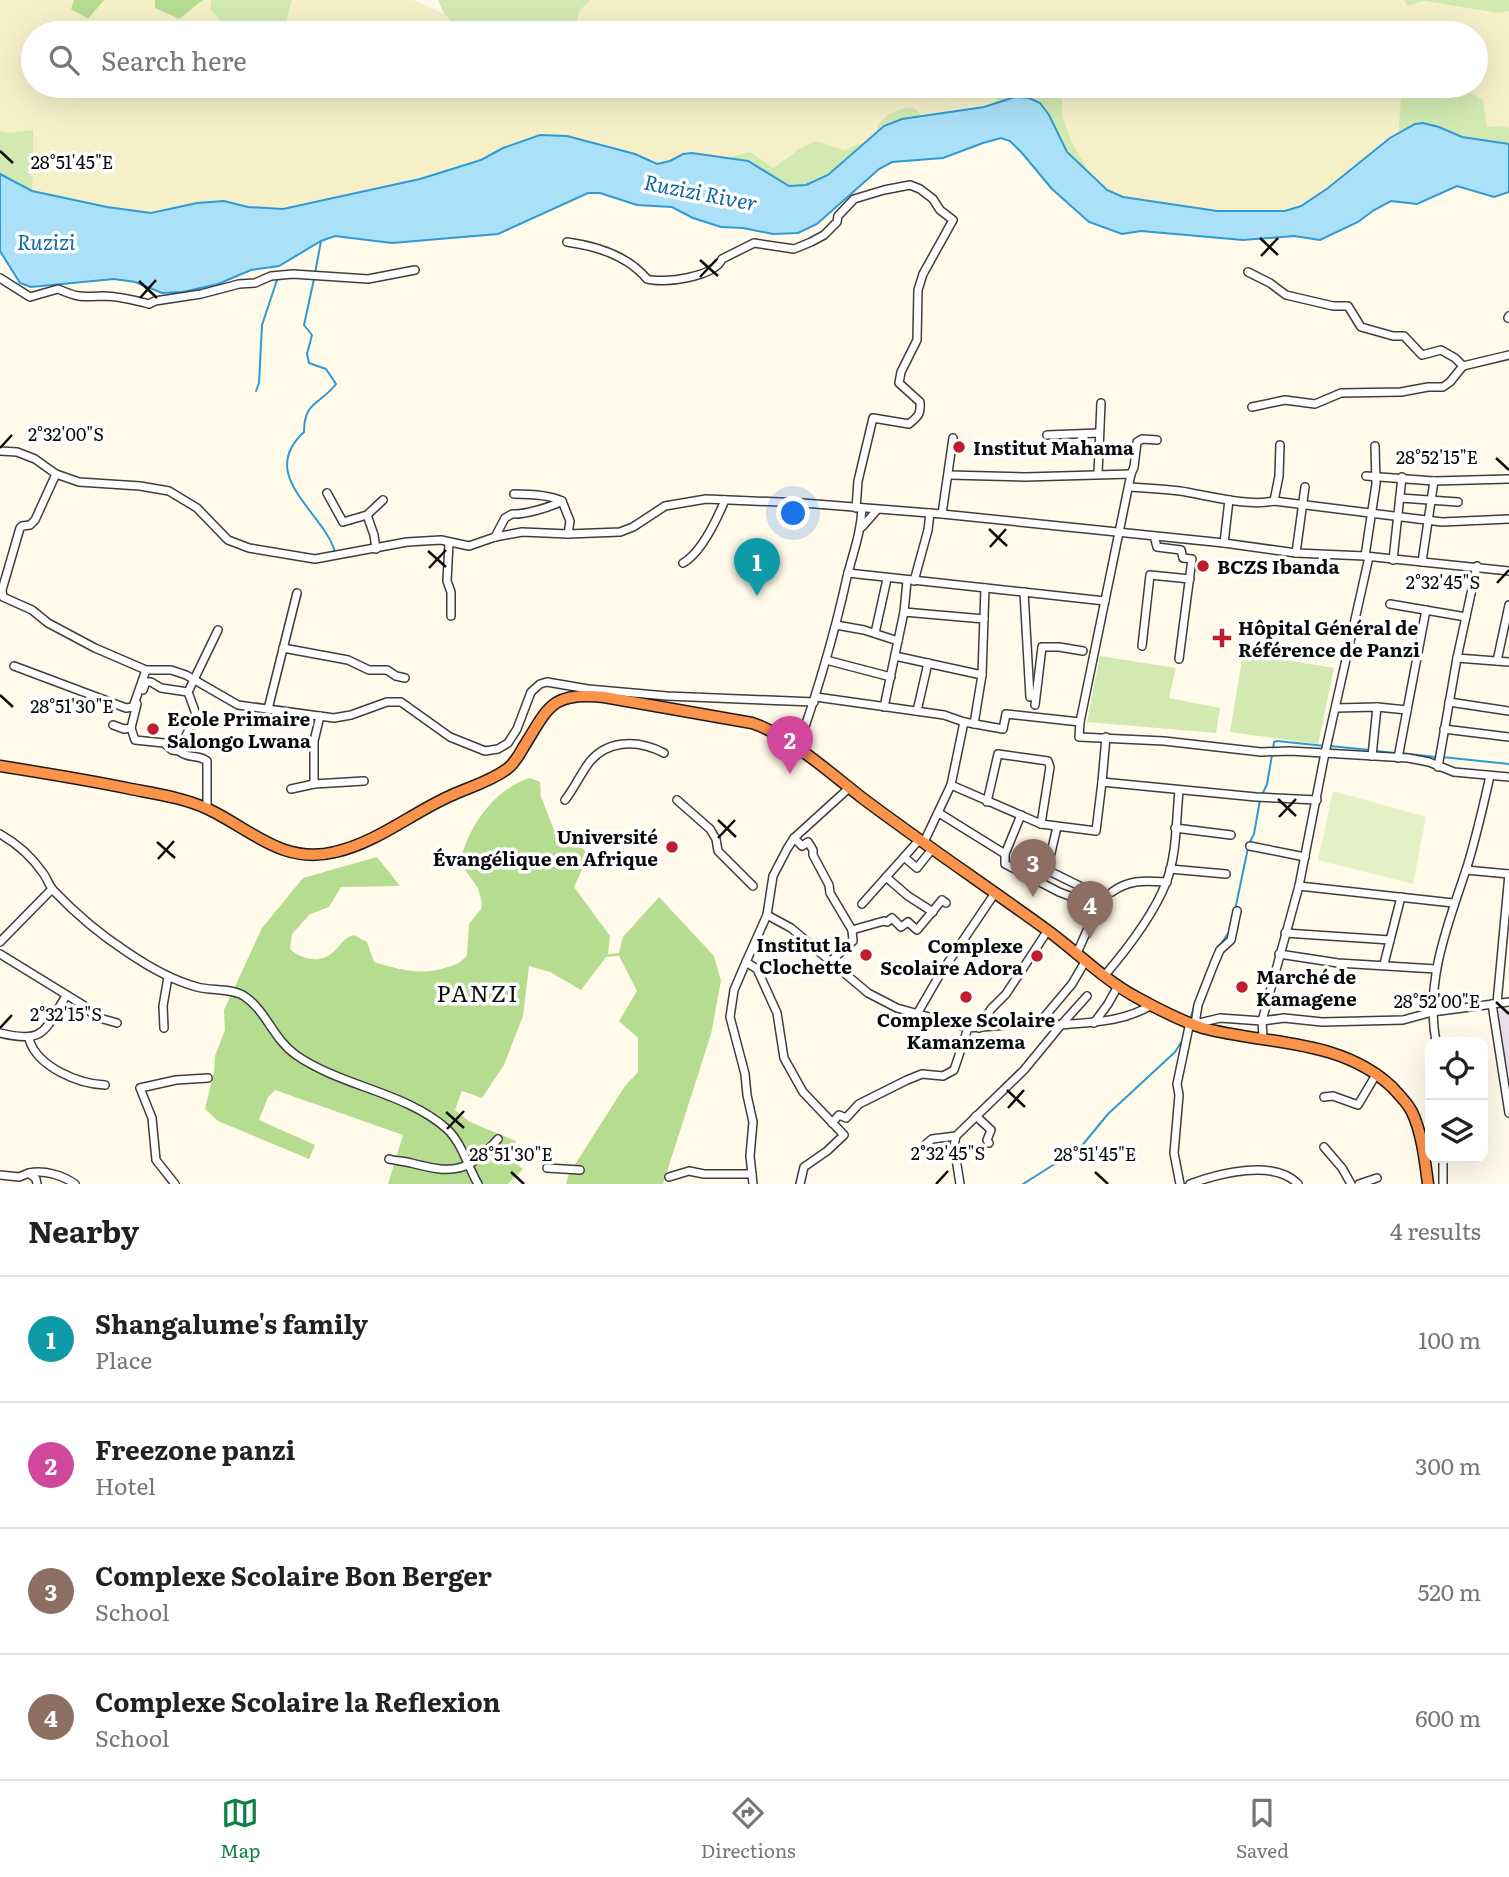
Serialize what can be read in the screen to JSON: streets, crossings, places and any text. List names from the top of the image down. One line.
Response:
{"districts":["PANZI"],"water":["Ruzizi River","Ruzizi"],"places":{"other":["Institut Mahama","BCZS Ibanda","Ecole Primaire Salongo Lwana","Université Évangélique en Afrique","Institut la Clochette","Complexe Scolaire Adora","Marché de Kamagene","Complexe Scolaire Kamanzema"],"health":["Hôpital Général de Référence de Panzi"]},"page":{"search":"Search here","pins":["1","2","3","4"],"heading":["Nearby","4 results"],"list":[{"mark":"1","name":"Shangalume's family","note":"Place","value":"100 m"},{"mark":"2","name":"Freezone panzi","note":"Hotel","value":"300 m"},{"mark":"3","name":"Complexe Scolaire Bon Berger","note":"School","value":"520 m"},{"mark":"4","name":"Complexe Scolaire la Reflexion","note":"School","value":"600 m"}],"nav":["Map","Directions","Saved"]},"coordinates":["28°51'45\"E","2°32'00\"S","28°52'15\"E","2°32'45\"S","28°51'30\"E","28°52'00\"E","2°32'15\"S"]}
